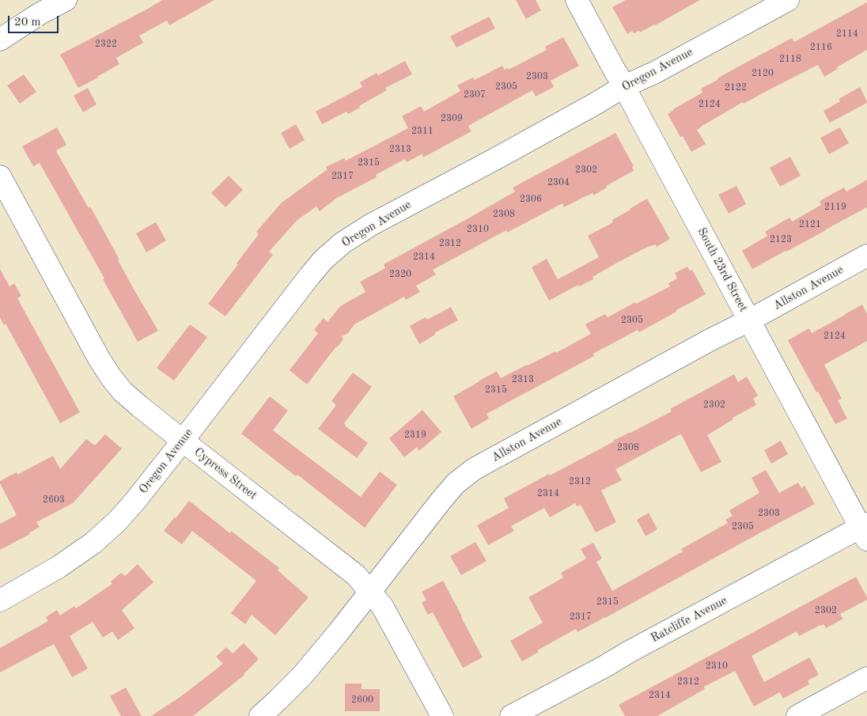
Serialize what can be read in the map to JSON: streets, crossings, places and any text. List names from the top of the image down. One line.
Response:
{"streets":{"street":["Oregon Avenue","South 23rd Street","Allston Avenue","Cypress Street","Ratcliffe Avenue"]},"crossings":[["Oregon Avenue","South 23rd Street"],["Oregon Avenue","Cypress Street"],["South 23rd Street","Allston Avenue"],["South 23rd Street","Ratcliffe Avenue"],["Allston Avenue","Cypress Street"]],"house_numbers":["2114","2322","2116","2118","2120","2303","2305","2122","2307","2124","2309","2311","2313","2315","2302","2317","2304","2306","2119","2308","2121","2310","2123","2312","2314","2320","2305","2124","2313","2315","2302","2319","2308","2312","2314","2603","2303","2305","2315","2302","2317","2310","2312","2314","2600"],"scale_bar":"20 m"}
